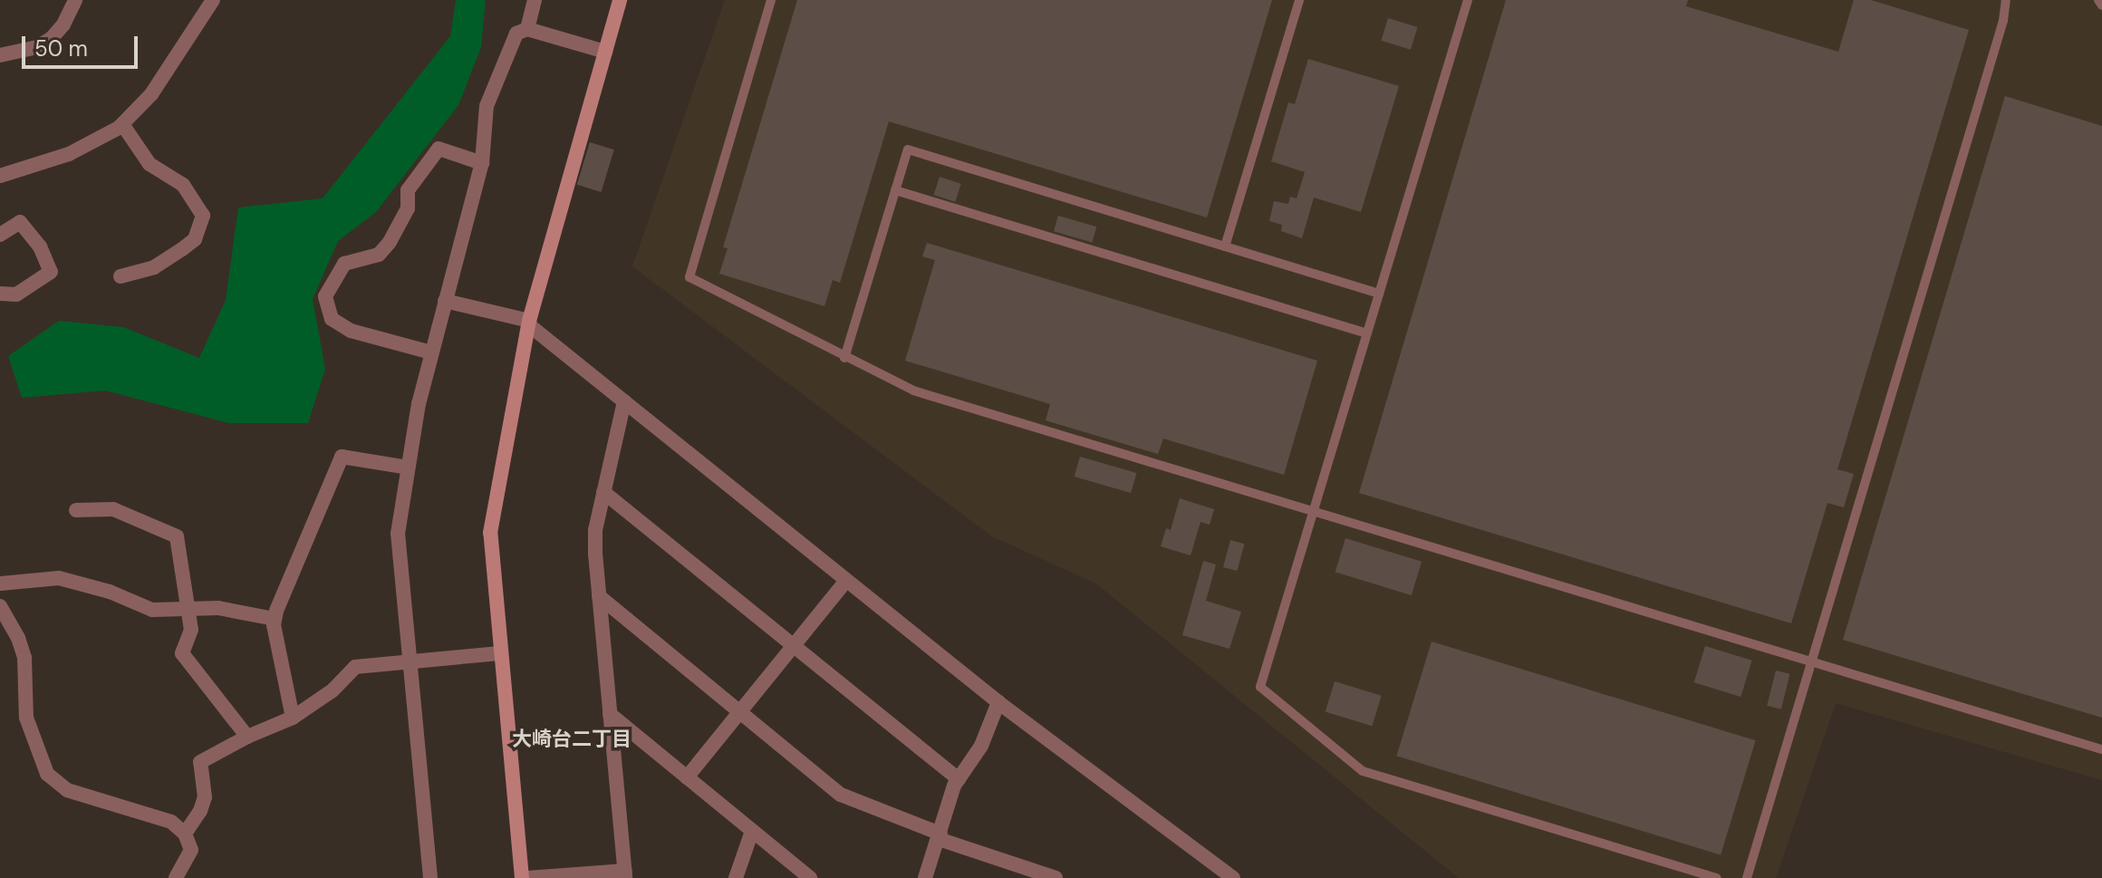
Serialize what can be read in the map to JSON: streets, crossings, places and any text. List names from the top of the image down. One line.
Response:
{"districts":["大崎台二丁目"],"scale_bar":"50 m"}
